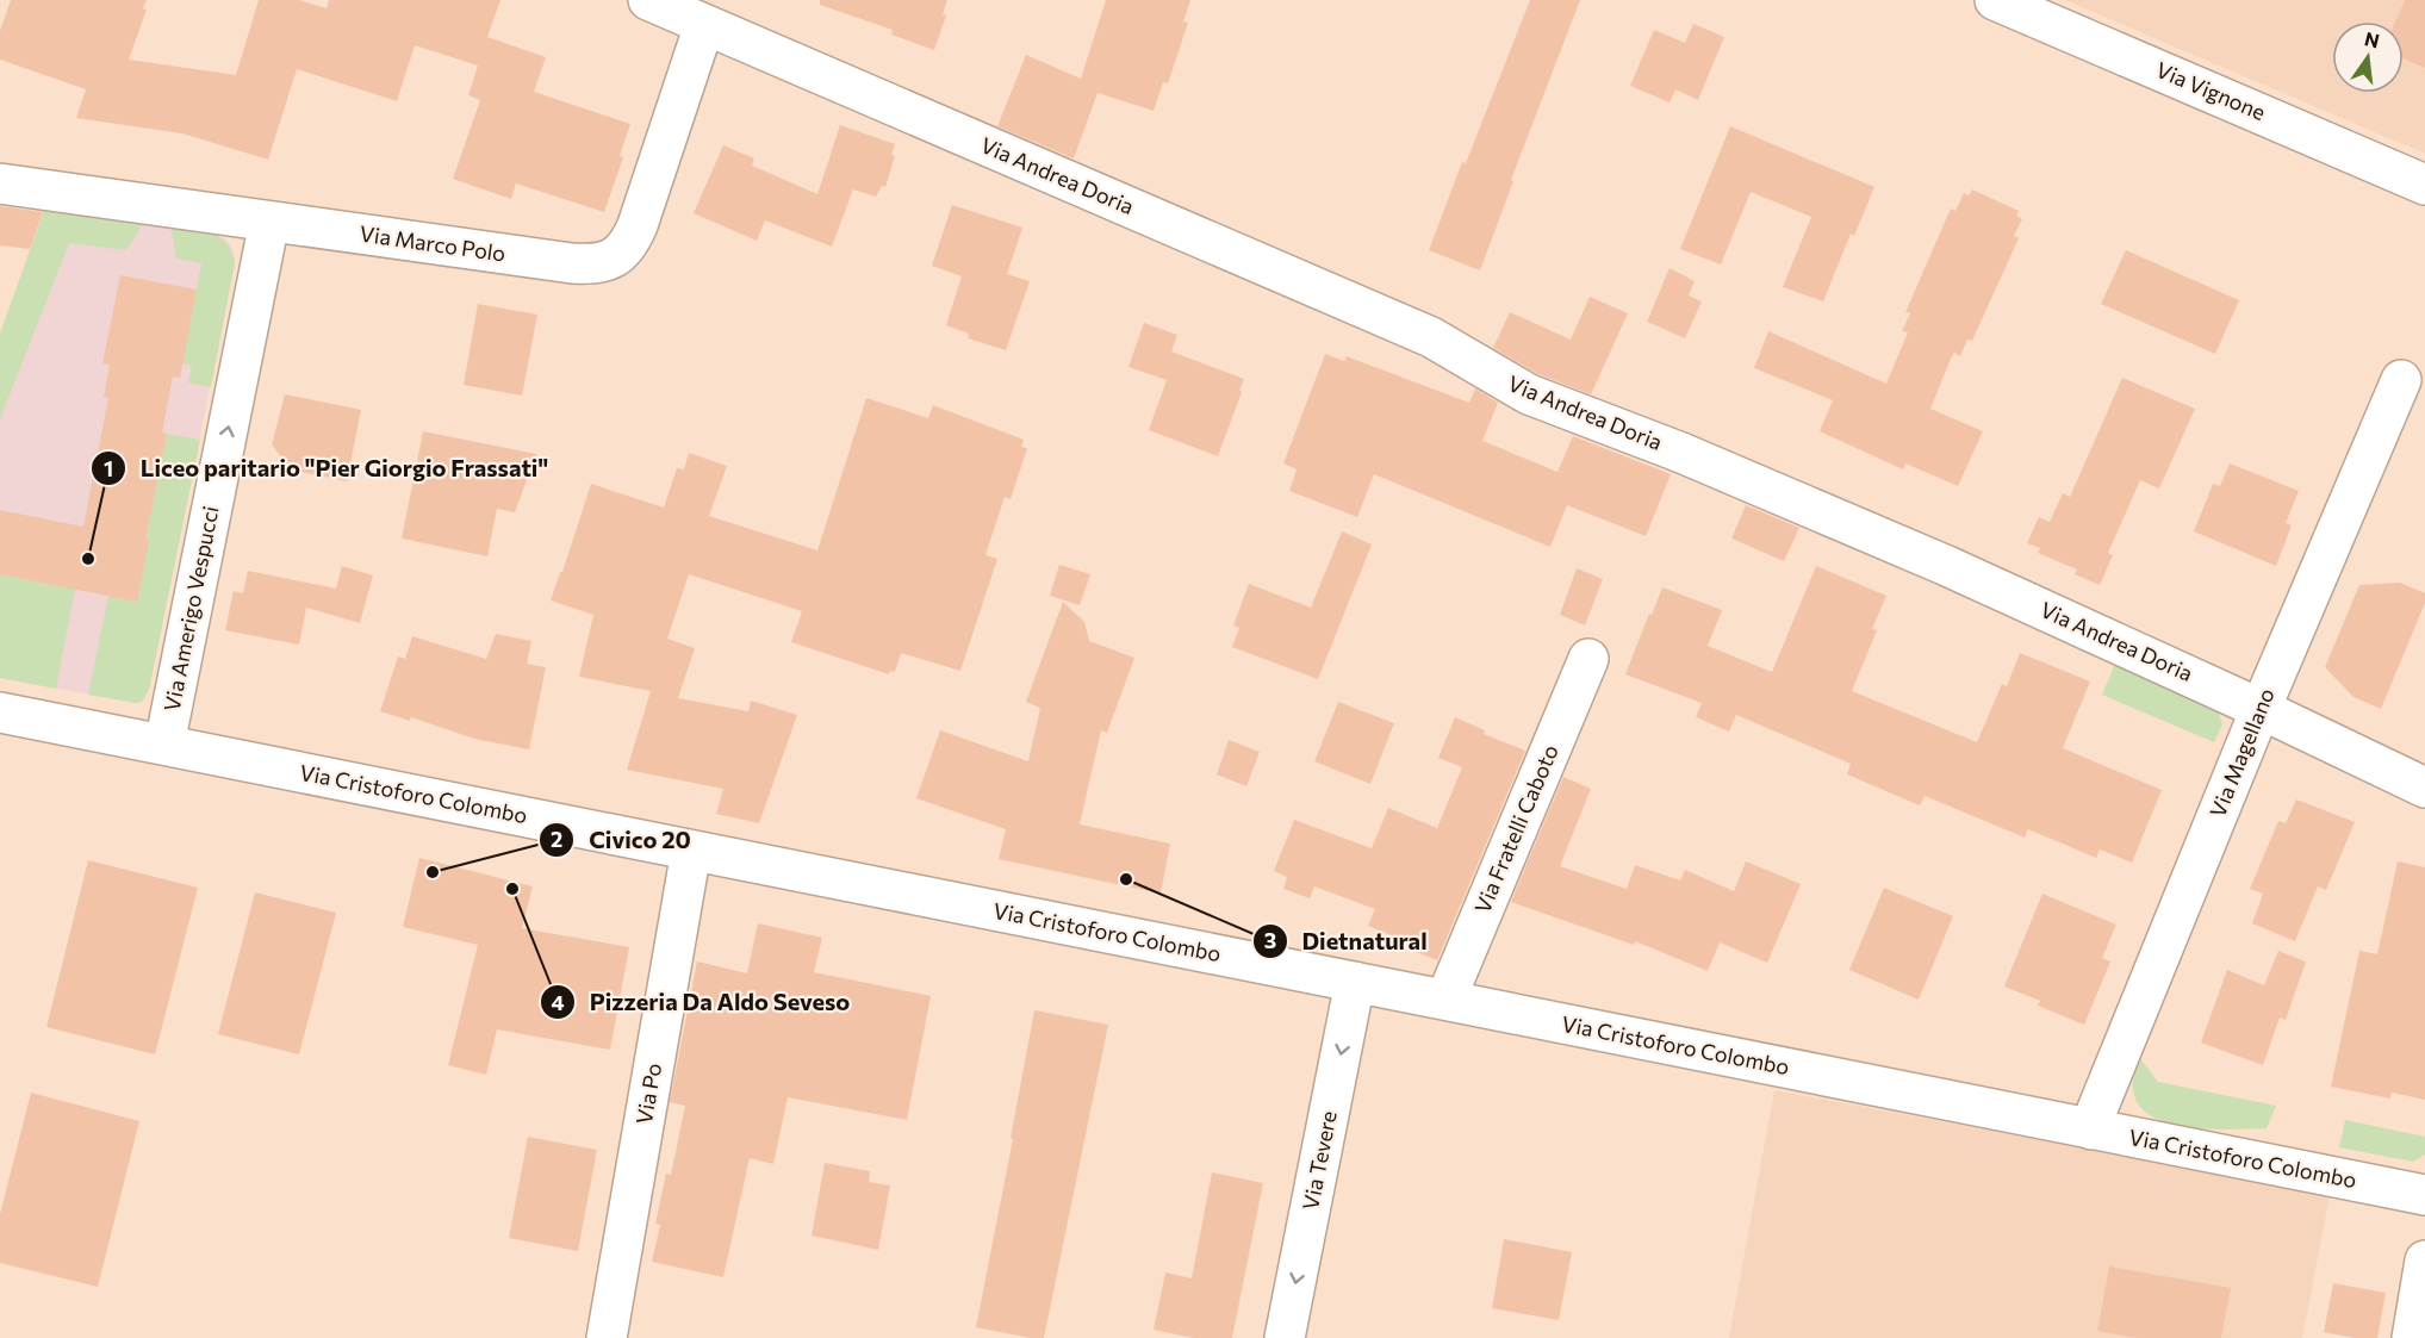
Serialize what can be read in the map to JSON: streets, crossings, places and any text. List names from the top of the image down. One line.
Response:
{"streets":{"street":["Via Vignone","Via Andrea Doria","Via Marco Polo","Via Amerigo Vespucci","Via Magellano","Via Cristoforo Colombo","Via Fratelli Caboto","Via Po","Via Tevere"]},"crossings":[["Via Andrea Doria","Via Marco Polo"],["Via Andrea Doria","Via Magellano"],["Via Marco Polo","Via Amerigo Vespucci"],["Via Amerigo Vespucci","Via Cristoforo Colombo"],["Via Magellano","Via Cristoforo Colombo"],["Via Cristoforo Colombo","Via Fratelli Caboto"],["Via Cristoforo Colombo","Via Po"],["Via Cristoforo Colombo","Via Tevere"]],"one_way":["Via Amerigo Vespucci","Via Tevere"],"places":["Liceo paritario \"Pier Giorgio Frassati\"","Civico 20","Dietnatural","Pizzeria Da Aldo Seveso"],"north":"top"}
